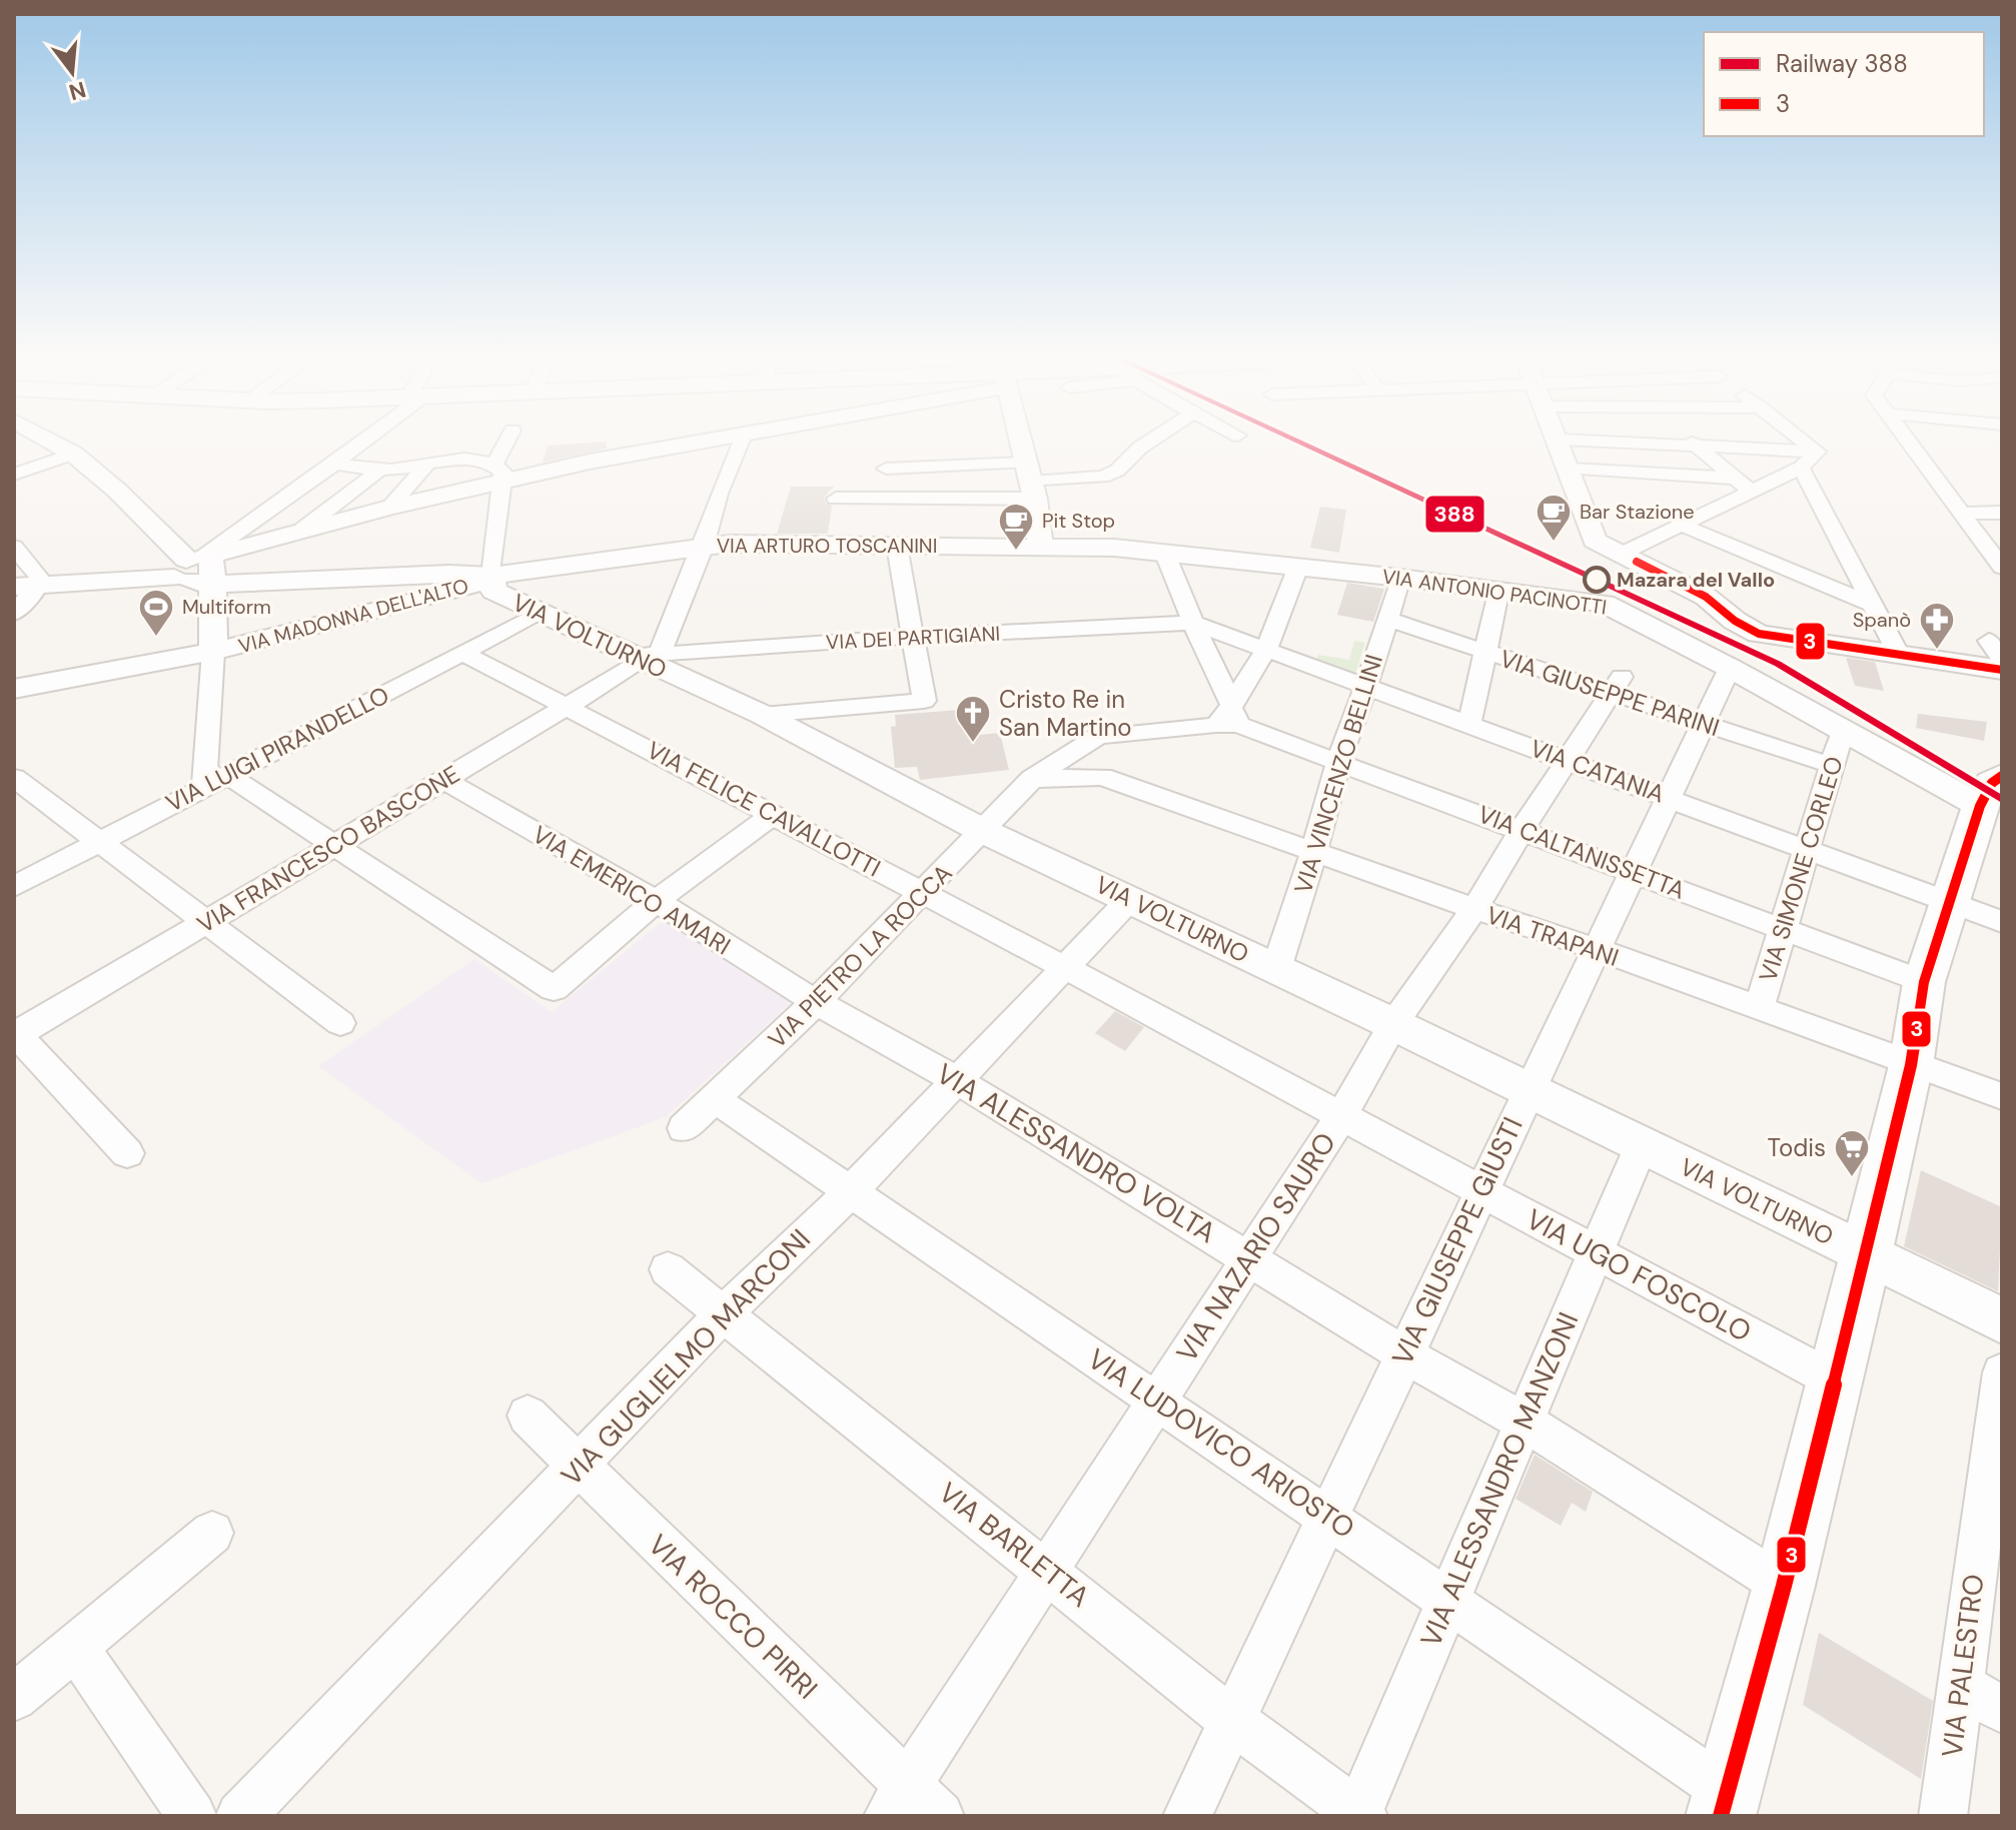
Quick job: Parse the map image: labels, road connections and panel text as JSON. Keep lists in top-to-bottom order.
{
  "streets": {
    "street": [
      "VIA ARTURO TOSCANINI",
      "VIA ANTONIO PACINOTTI",
      "VIA MADONNA DELL'ALTO",
      "VIA VOLTURNO",
      "VIA DEI PARTIGIANI",
      "VIA GIUSEPPE PARINI",
      "VIA LUIGI PIRANDELLO",
      "VIA CATANIA",
      "VIA VINCENZO BELLINI",
      "VIA FELICE CAVALLOTTI",
      "VIA FRANCESCO BASCONE",
      "VIA CALTANISSETTA",
      "VIA SIMONE CORLEO",
      "VIA EMERICO AMARI",
      "VIA TRAPANI",
      "VIA PIETRO LA ROCCA",
      "VIA ALESSANDRO VOLTA",
      "VIA GIUSEPPE GIUSTI",
      "VIA NAZARIO SAURO",
      "VIA UGO FOSCOLO",
      "VIA GUGLIELMO MARCONI",
      "VIA LUDOVICO ARIOSTO",
      "VIA ALESSANDRO MANZONI",
      "VIA BARLETTA",
      "VIA ROCCO PIRRI",
      "VIA PALESTRO"
    ]
  },
  "crossings": [
    ["VIA ARTURO TOSCANINI", "VIA ANTONIO PACINOTTI"],
    ["VIA ARTURO TOSCANINI", "VIA MADONNA DELL'ALTO"],
    ["VIA ARTURO TOSCANINI", "VIA VOLTURNO"],
    ["VIA ANTONIO PACINOTTI", "VIA VINCENZO BELLINI"],
    ["VIA ANTONIO PACINOTTI", "VIA SIMONE CORLEO"],
    ["VIA ANTONIO PACINOTTI", "VIA GIUSEPPE GIUSTI"],
    ["VIA MADONNA DELL'ALTO", "VIA VOLTURNO"],
    ["VIA VOLTURNO", "VIA DEI PARTIGIANI"],
    ["VIA VOLTURNO", "VIA LUIGI PIRANDELLO"],
    ["VIA VOLTURNO", "VIA VINCENZO BELLINI"],
    ["VIA VOLTURNO", "VIA FRANCESCO BASCONE"],
    ["VIA VOLTURNO", "VIA PIETRO LA ROCCA"],
    ["VIA VOLTURNO", "VIA GIUSEPPE GIUSTI"],
    ["VIA VOLTURNO", "VIA NAZARIO SAURO"],
    ["VIA VOLTURNO", "VIA GUGLIELMO MARCONI"],
    ["VIA VOLTURNO", "VIA ALESSANDRO MANZONI"],
    ["VIA DEI PARTIGIANI", "VIA CATANIA"],
    ["VIA DEI PARTIGIANI", "VIA FRANCESCO BASCONE"],
    ["VIA GIUSEPPE PARINI", "VIA VINCENZO BELLINI"],
    ["VIA GIUSEPPE PARINI", "VIA SIMONE CORLEO"],
    ["VIA GIUSEPPE PARINI", "VIA GIUSEPPE GIUSTI"],
    ["VIA GIUSEPPE PARINI", "VIA NAZARIO SAURO"],
    ["VIA LUIGI PIRANDELLO", "VIA FELICE CAVALLOTTI"],
    ["VIA CATANIA", "VIA VINCENZO BELLINI"],
    ["VIA CATANIA", "VIA SIMONE CORLEO"],
    ["VIA CATANIA", "VIA GIUSEPPE GIUSTI"],
    ["VIA CATANIA", "VIA NAZARIO SAURO"],
    ["VIA VINCENZO BELLINI", "VIA CALTANISSETTA"],
    ["VIA VINCENZO BELLINI", "VIA TRAPANI"],
    ["VIA FELICE CAVALLOTTI", "VIA FRANCESCO BASCONE"],
    ["VIA FELICE CAVALLOTTI", "VIA PIETRO LA ROCCA"],
    ["VIA FELICE CAVALLOTTI", "VIA UGO FOSCOLO"],
    ["VIA FELICE CAVALLOTTI", "VIA GUGLIELMO MARCONI"],
    ["VIA FRANCESCO BASCONE", "VIA EMERICO AMARI"],
    ["VIA CALTANISSETTA", "VIA SIMONE CORLEO"],
    ["VIA CALTANISSETTA", "VIA GIUSEPPE GIUSTI"],
    ["VIA CALTANISSETTA", "VIA NAZARIO SAURO"],
    ["VIA SIMONE CORLEO", "VIA TRAPANI"],
    ["VIA EMERICO AMARI", "VIA PIETRO LA ROCCA"],
    ["VIA EMERICO AMARI", "VIA ALESSANDRO VOLTA"],
    ["VIA TRAPANI", "VIA GIUSEPPE GIUSTI"],
    ["VIA TRAPANI", "VIA NAZARIO SAURO"],
    ["VIA PIETRO LA ROCCA", "VIA ALESSANDRO VOLTA"],
    ["VIA PIETRO LA ROCCA", "VIA LUDOVICO ARIOSTO"],
    ["VIA ALESSANDRO VOLTA", "VIA GIUSEPPE GIUSTI"],
    ["VIA ALESSANDRO VOLTA", "VIA NAZARIO SAURO"],
    ["VIA ALESSANDRO VOLTA", "VIA GUGLIELMO MARCONI"],
    ["VIA ALESSANDRO VOLTA", "VIA ALESSANDRO MANZONI"],
    ["VIA GIUSEPPE GIUSTI", "VIA UGO FOSCOLO"],
    ["VIA GIUSEPPE GIUSTI", "VIA LUDOVICO ARIOSTO"],
    ["VIA GIUSEPPE GIUSTI", "VIA BARLETTA"],
    ["VIA NAZARIO SAURO", "VIA UGO FOSCOLO"],
    ["VIA NAZARIO SAURO", "VIA LUDOVICO ARIOSTO"],
    ["VIA NAZARIO SAURO", "VIA BARLETTA"],
    ["VIA NAZARIO SAURO", "VIA ROCCO PIRRI"],
    ["VIA UGO FOSCOLO", "VIA GUGLIELMO MARCONI"],
    ["VIA UGO FOSCOLO", "VIA ALESSANDRO MANZONI"],
    ["VIA GUGLIELMO MARCONI", "VIA LUDOVICO ARIOSTO"],
    ["VIA GUGLIELMO MARCONI", "VIA BARLETTA"],
    ["VIA GUGLIELMO MARCONI", "VIA ROCCO PIRRI"],
    ["VIA LUDOVICO ARIOSTO", "VIA ALESSANDRO MANZONI"],
    ["VIA ALESSANDRO MANZONI", "VIA BARLETTA"]
  ],
  "places": {
    "cafe": ["Bar Stazione", "Pit Stop"],
    "other": ["Mazara del Vallo"],
    "sports": ["Multiform"],
    "pharmacy": ["Spanò"],
    "church": ["Cristo Re in San Martino"],
    "supermarket": ["Todis"]
  },
  "lines": ["rail line 388", "transit line 3"],
  "legend": ["Railway 388", "3"],
  "north": "bottom"
}
